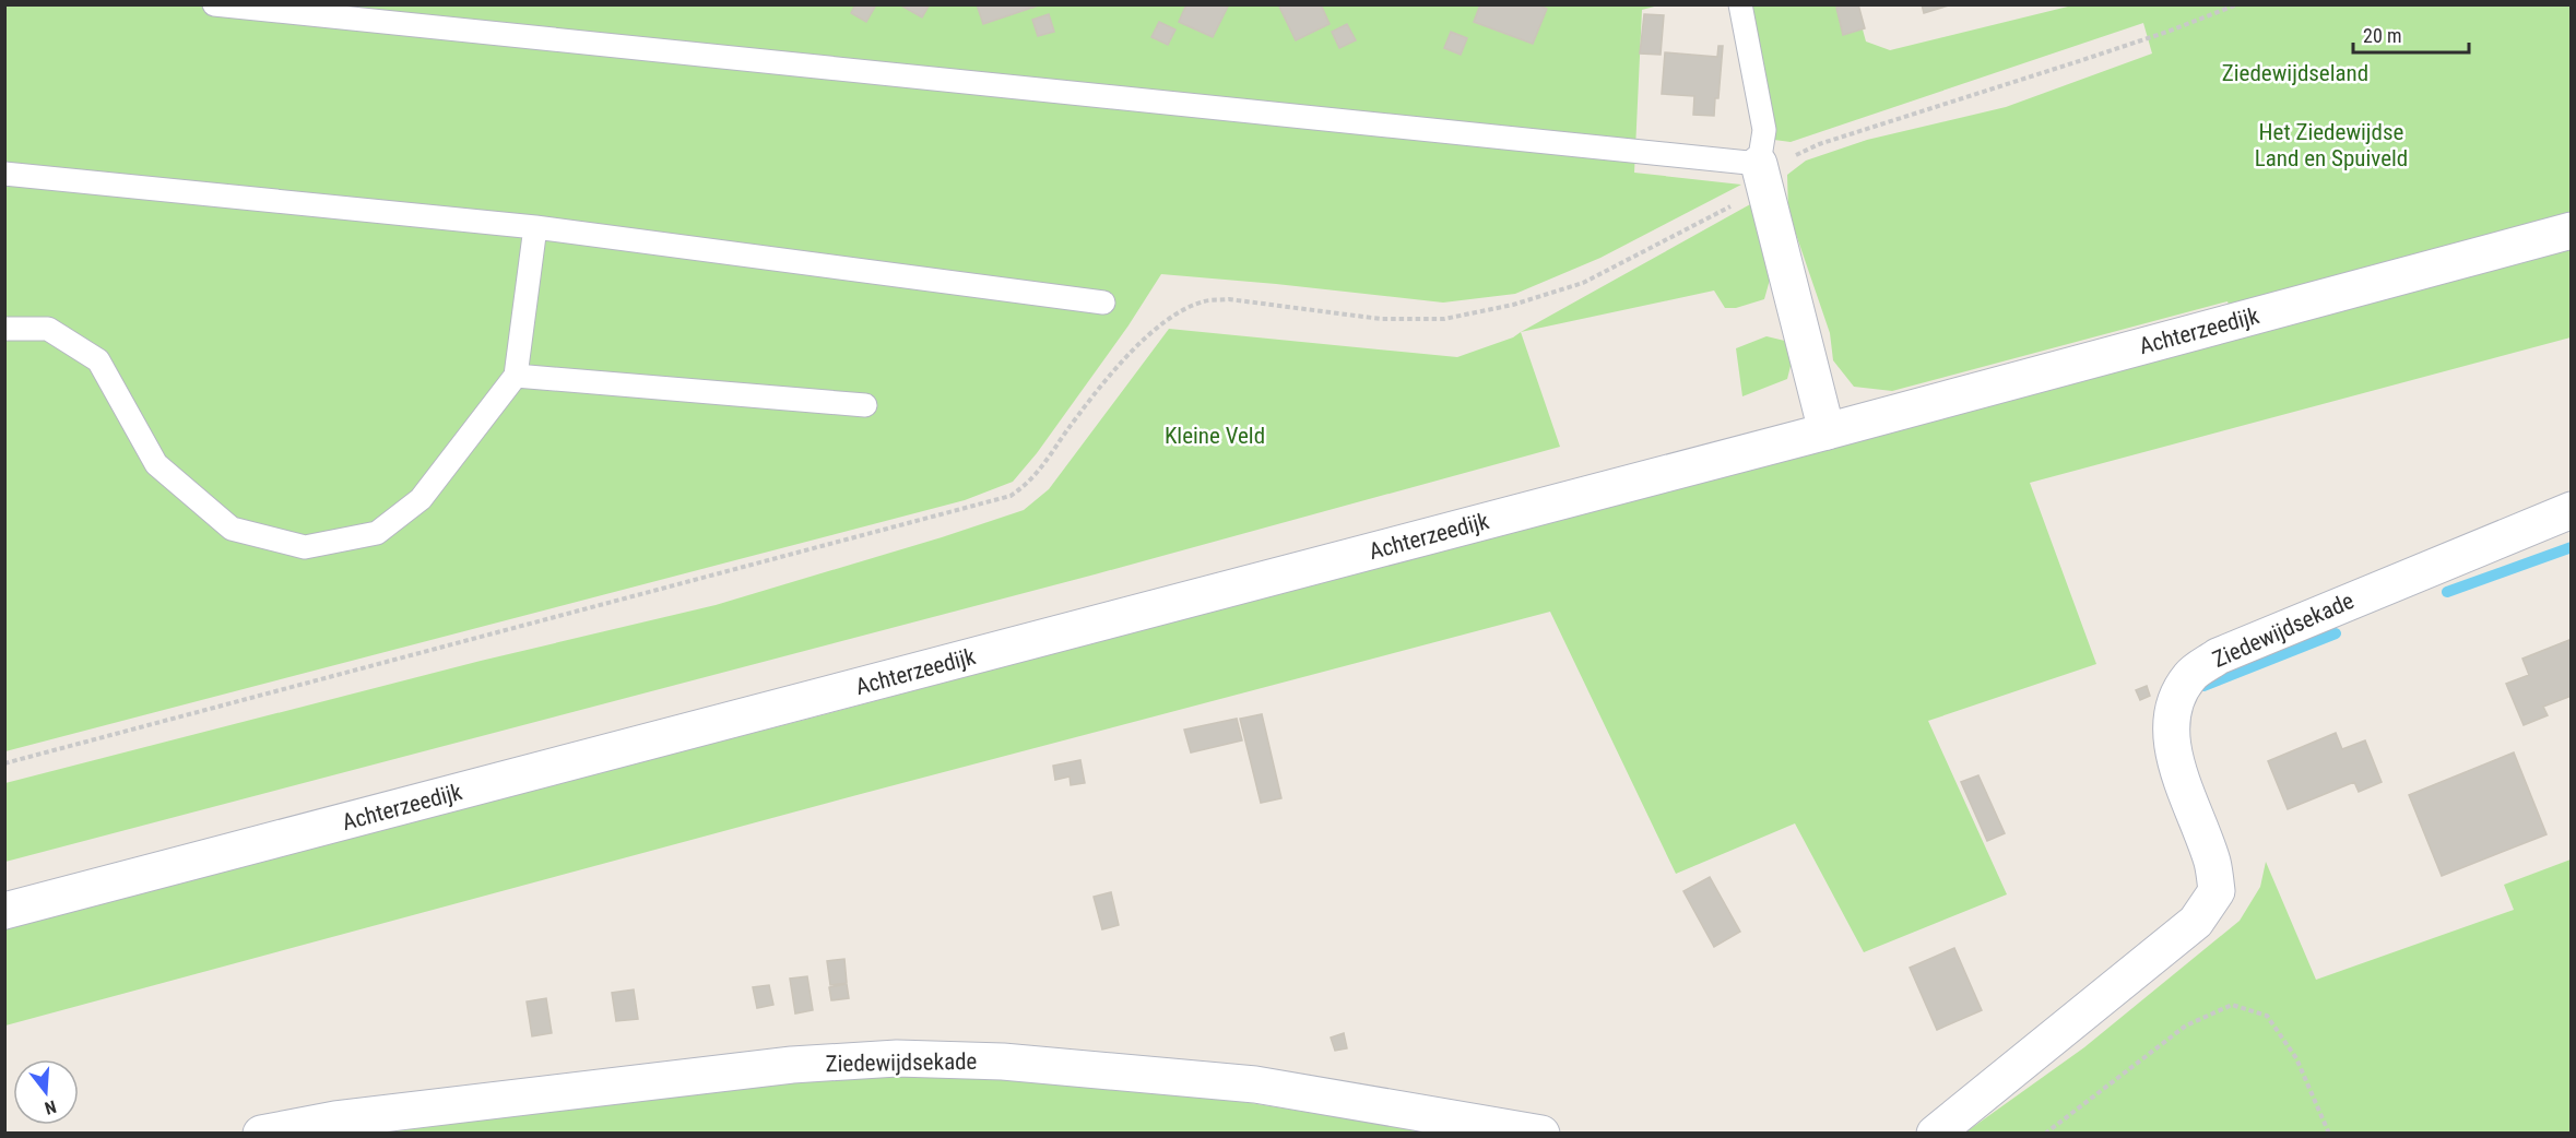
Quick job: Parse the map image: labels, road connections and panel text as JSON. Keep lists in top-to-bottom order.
{
  "streets": {
    "main road": ["Achterzeedijk", "Ziedewijdsekade"]
  },
  "parks": ["Ziedewijdseland", "Het Ziedewijdse Land en Spuiveld", "Kleine Veld"],
  "scale_bar": "20 m",
  "north": "bottom"
}
